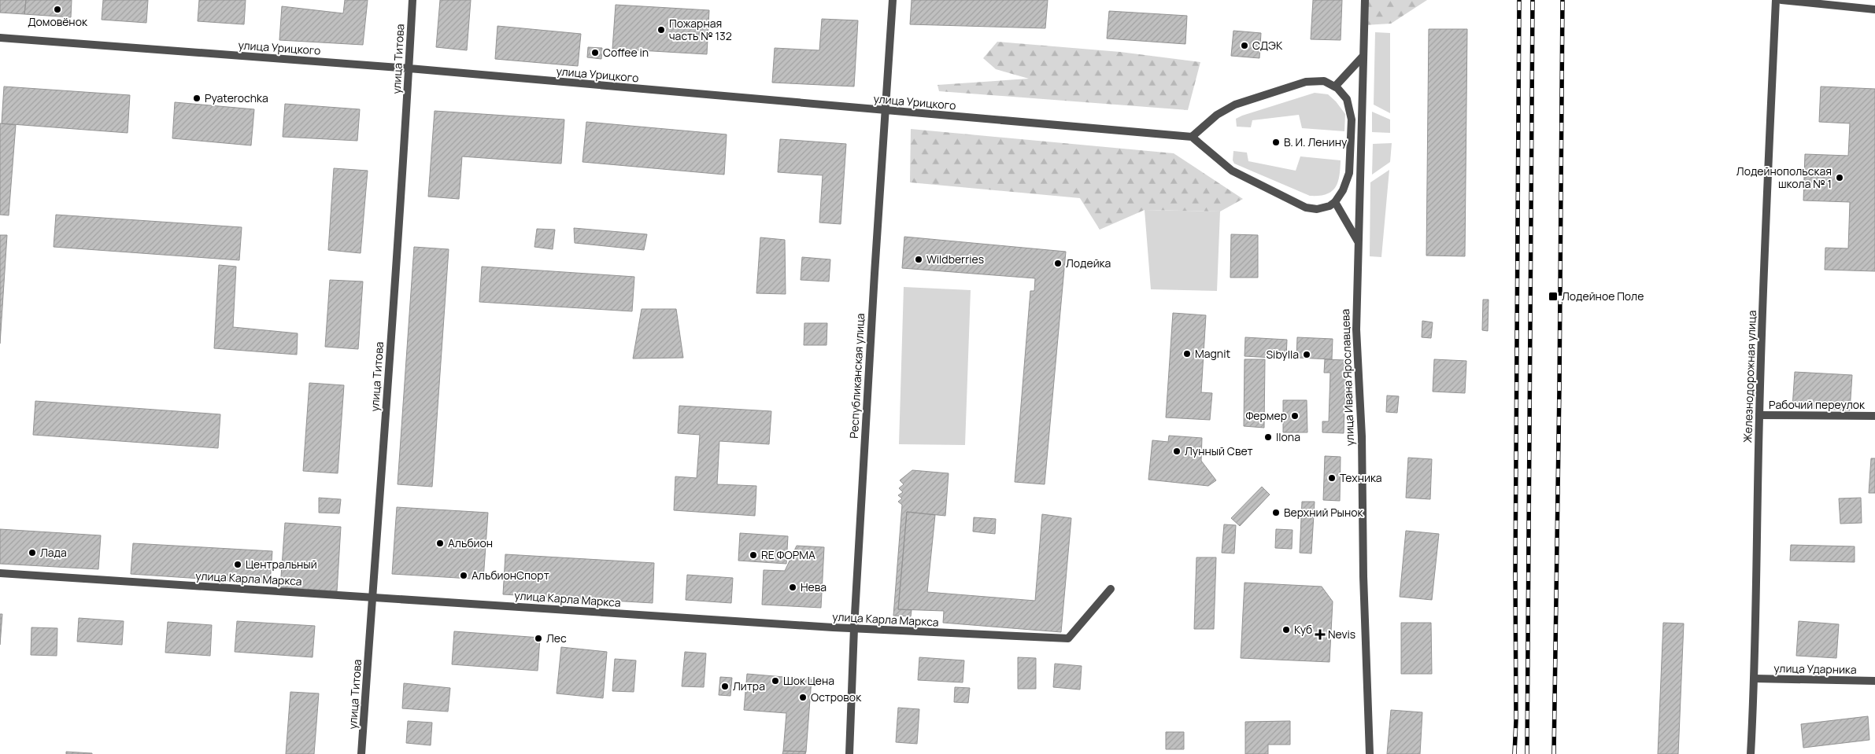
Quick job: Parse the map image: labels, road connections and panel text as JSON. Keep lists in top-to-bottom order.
{
  "streets": {
    "street": [
      "улица Урицкого",
      "улица Титова",
      "Республиканская улица",
      "Железнодорожная улица",
      "улица Ивана Ярославцева",
      "Рабочий переулок",
      "улица Карла Маркса",
      "улица Ударника"
    ]
  },
  "crossings": [
    ["улица Урицкого", "улица Титова"],
    ["улица Урицкого", "Республиканская улица"],
    ["улица Титова", "улица Карла Маркса"],
    ["Республиканская улица", "улица Карла Маркса"],
    ["Железнодорожная улица", "Рабочий переулок"],
    ["Железнодорожная улица", "улица Ударника"]
  ],
  "places": {
    "other": [
      "Домовёнок",
      "Пожарная часть № 132",
      "СДЭК",
      "Coffee in",
      "Pyaterochka",
      "В. И. Ленину",
      "Лодейнопольская школа № 1",
      "Wildberries",
      "Лодейка",
      "Magnit",
      "Sibylla",
      "Фермер",
      "Ilona",
      "Лунный Свет",
      "Техника",
      "Верхний Рынок",
      "Альбион",
      "Лада",
      "RE ФОРМА",
      "Центральный",
      "АльбионСпорт",
      "Нева",
      "Куб",
      "Лес",
      "Шок Цена",
      "Литра",
      "Островок"
    ],
    "transit": ["Лодейное Поле"],
    "health": ["Nevis"]
  }
}
